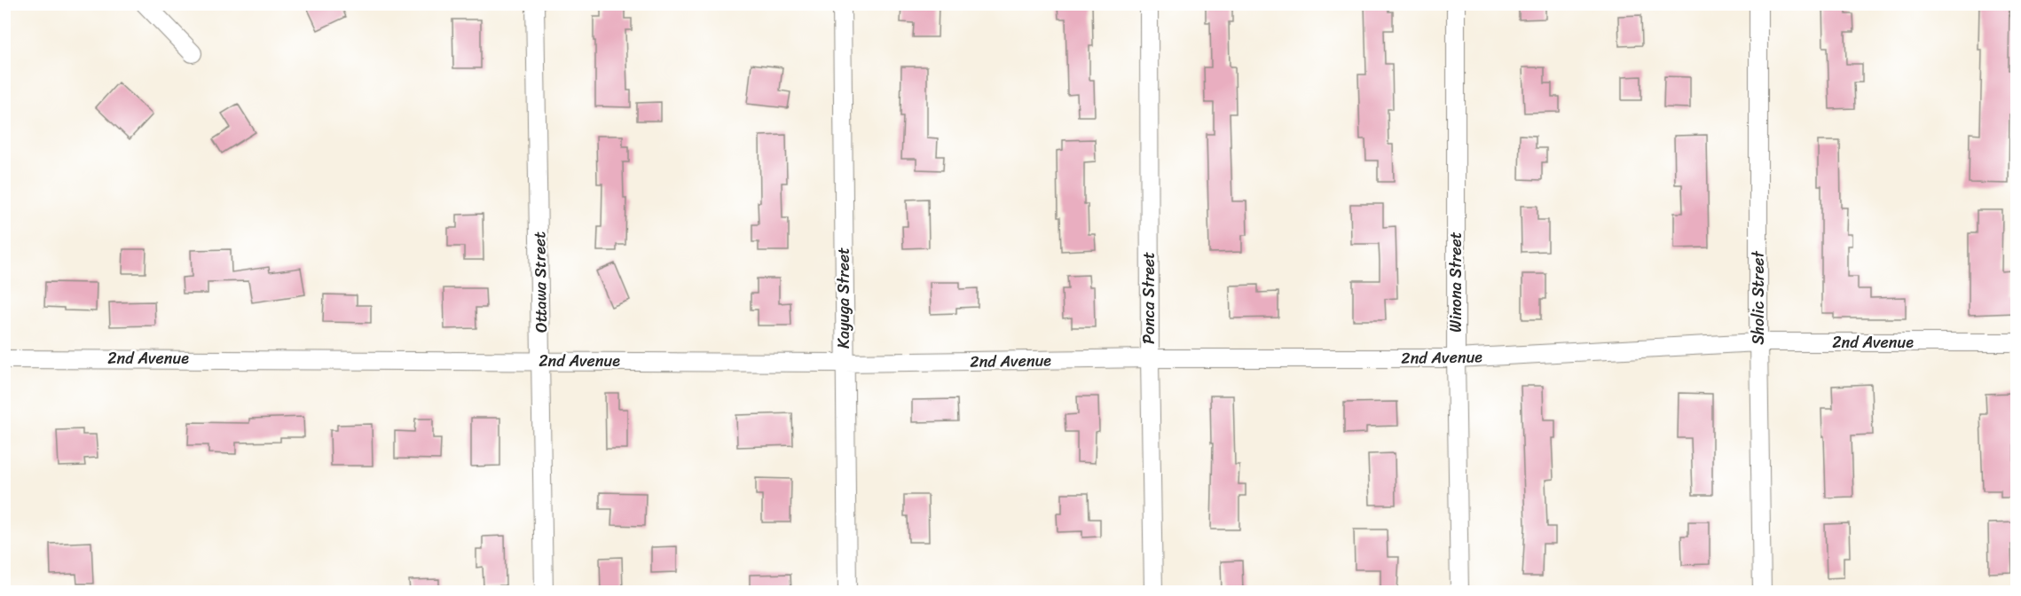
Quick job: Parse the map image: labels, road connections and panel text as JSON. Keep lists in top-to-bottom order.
{
  "streets": {
    "street": [
      "Ottawa Street",
      "Winona Street",
      "Kayuga Street",
      "Ponca Street",
      "Sholic Street",
      "2nd Avenue"
    ]
  },
  "crossings": [
    ["Ottawa Street", "2nd Avenue"],
    ["Winona Street", "2nd Avenue"],
    ["Kayuga Street", "2nd Avenue"],
    ["Ponca Street", "2nd Avenue"],
    ["Sholic Street", "2nd Avenue"]
  ]
}
